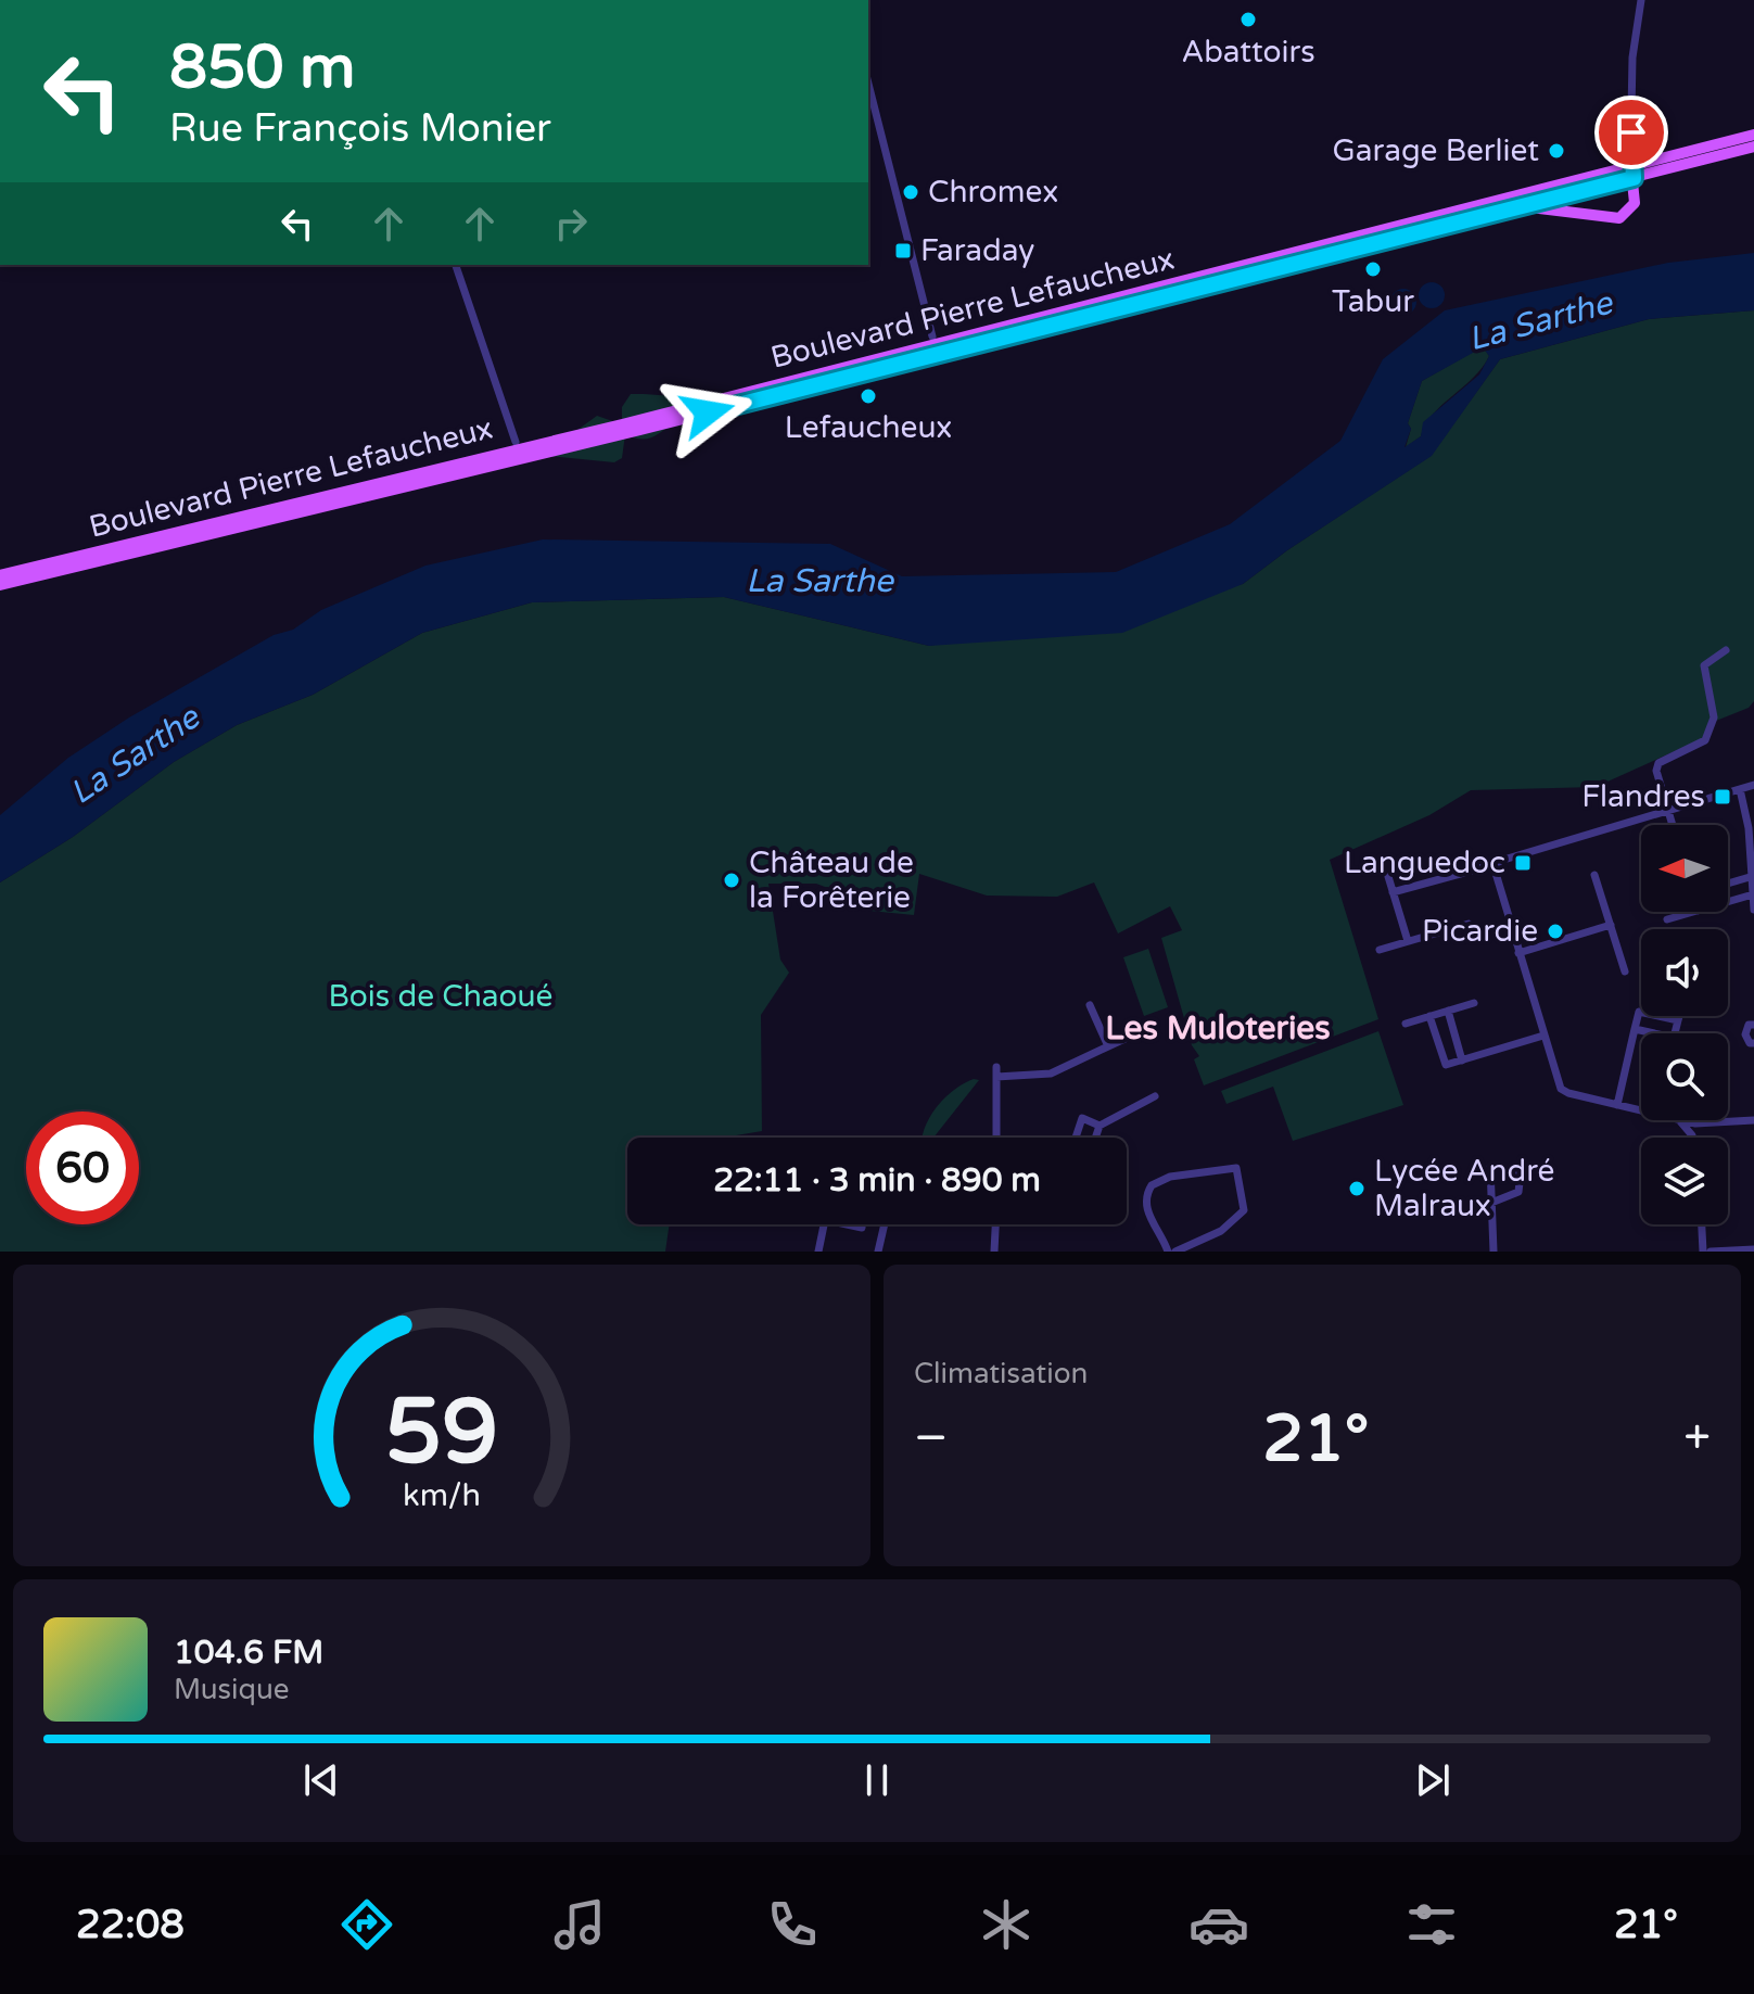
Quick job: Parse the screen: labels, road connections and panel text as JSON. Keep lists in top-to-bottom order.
{
  "streets": {
    "main road": ["Boulevard Pierre Lefaucheux"]
  },
  "districts": ["Les Muloteries"],
  "water": ["La Sarthe"],
  "parks": ["Bois de Chaoué"],
  "places": {
    "other": [
      "Abattoirs",
      "Garage Berliet",
      "Chromex",
      "Tabur",
      "Lefaucheux",
      "Château de la Forêterie",
      "Picardie",
      "Lycée André Malraux"
    ],
    "transit": ["Faraday", "Flandres", "Languedoc"]
  },
  "north": "left",
  "page": {
    "turn": ["850 m", "Rue François Monier"],
    "limit": "60",
    "trip": "22:11 · 3 min · 890 m",
    "tile": "Climatisation",
    "heat": ["−", "21°", "+"],
    "song": ["104.6 FM", "Musique"],
    "tabs": ["22:08", "21°"],
    "gauge": ["59", "km/h"]
  }
}
